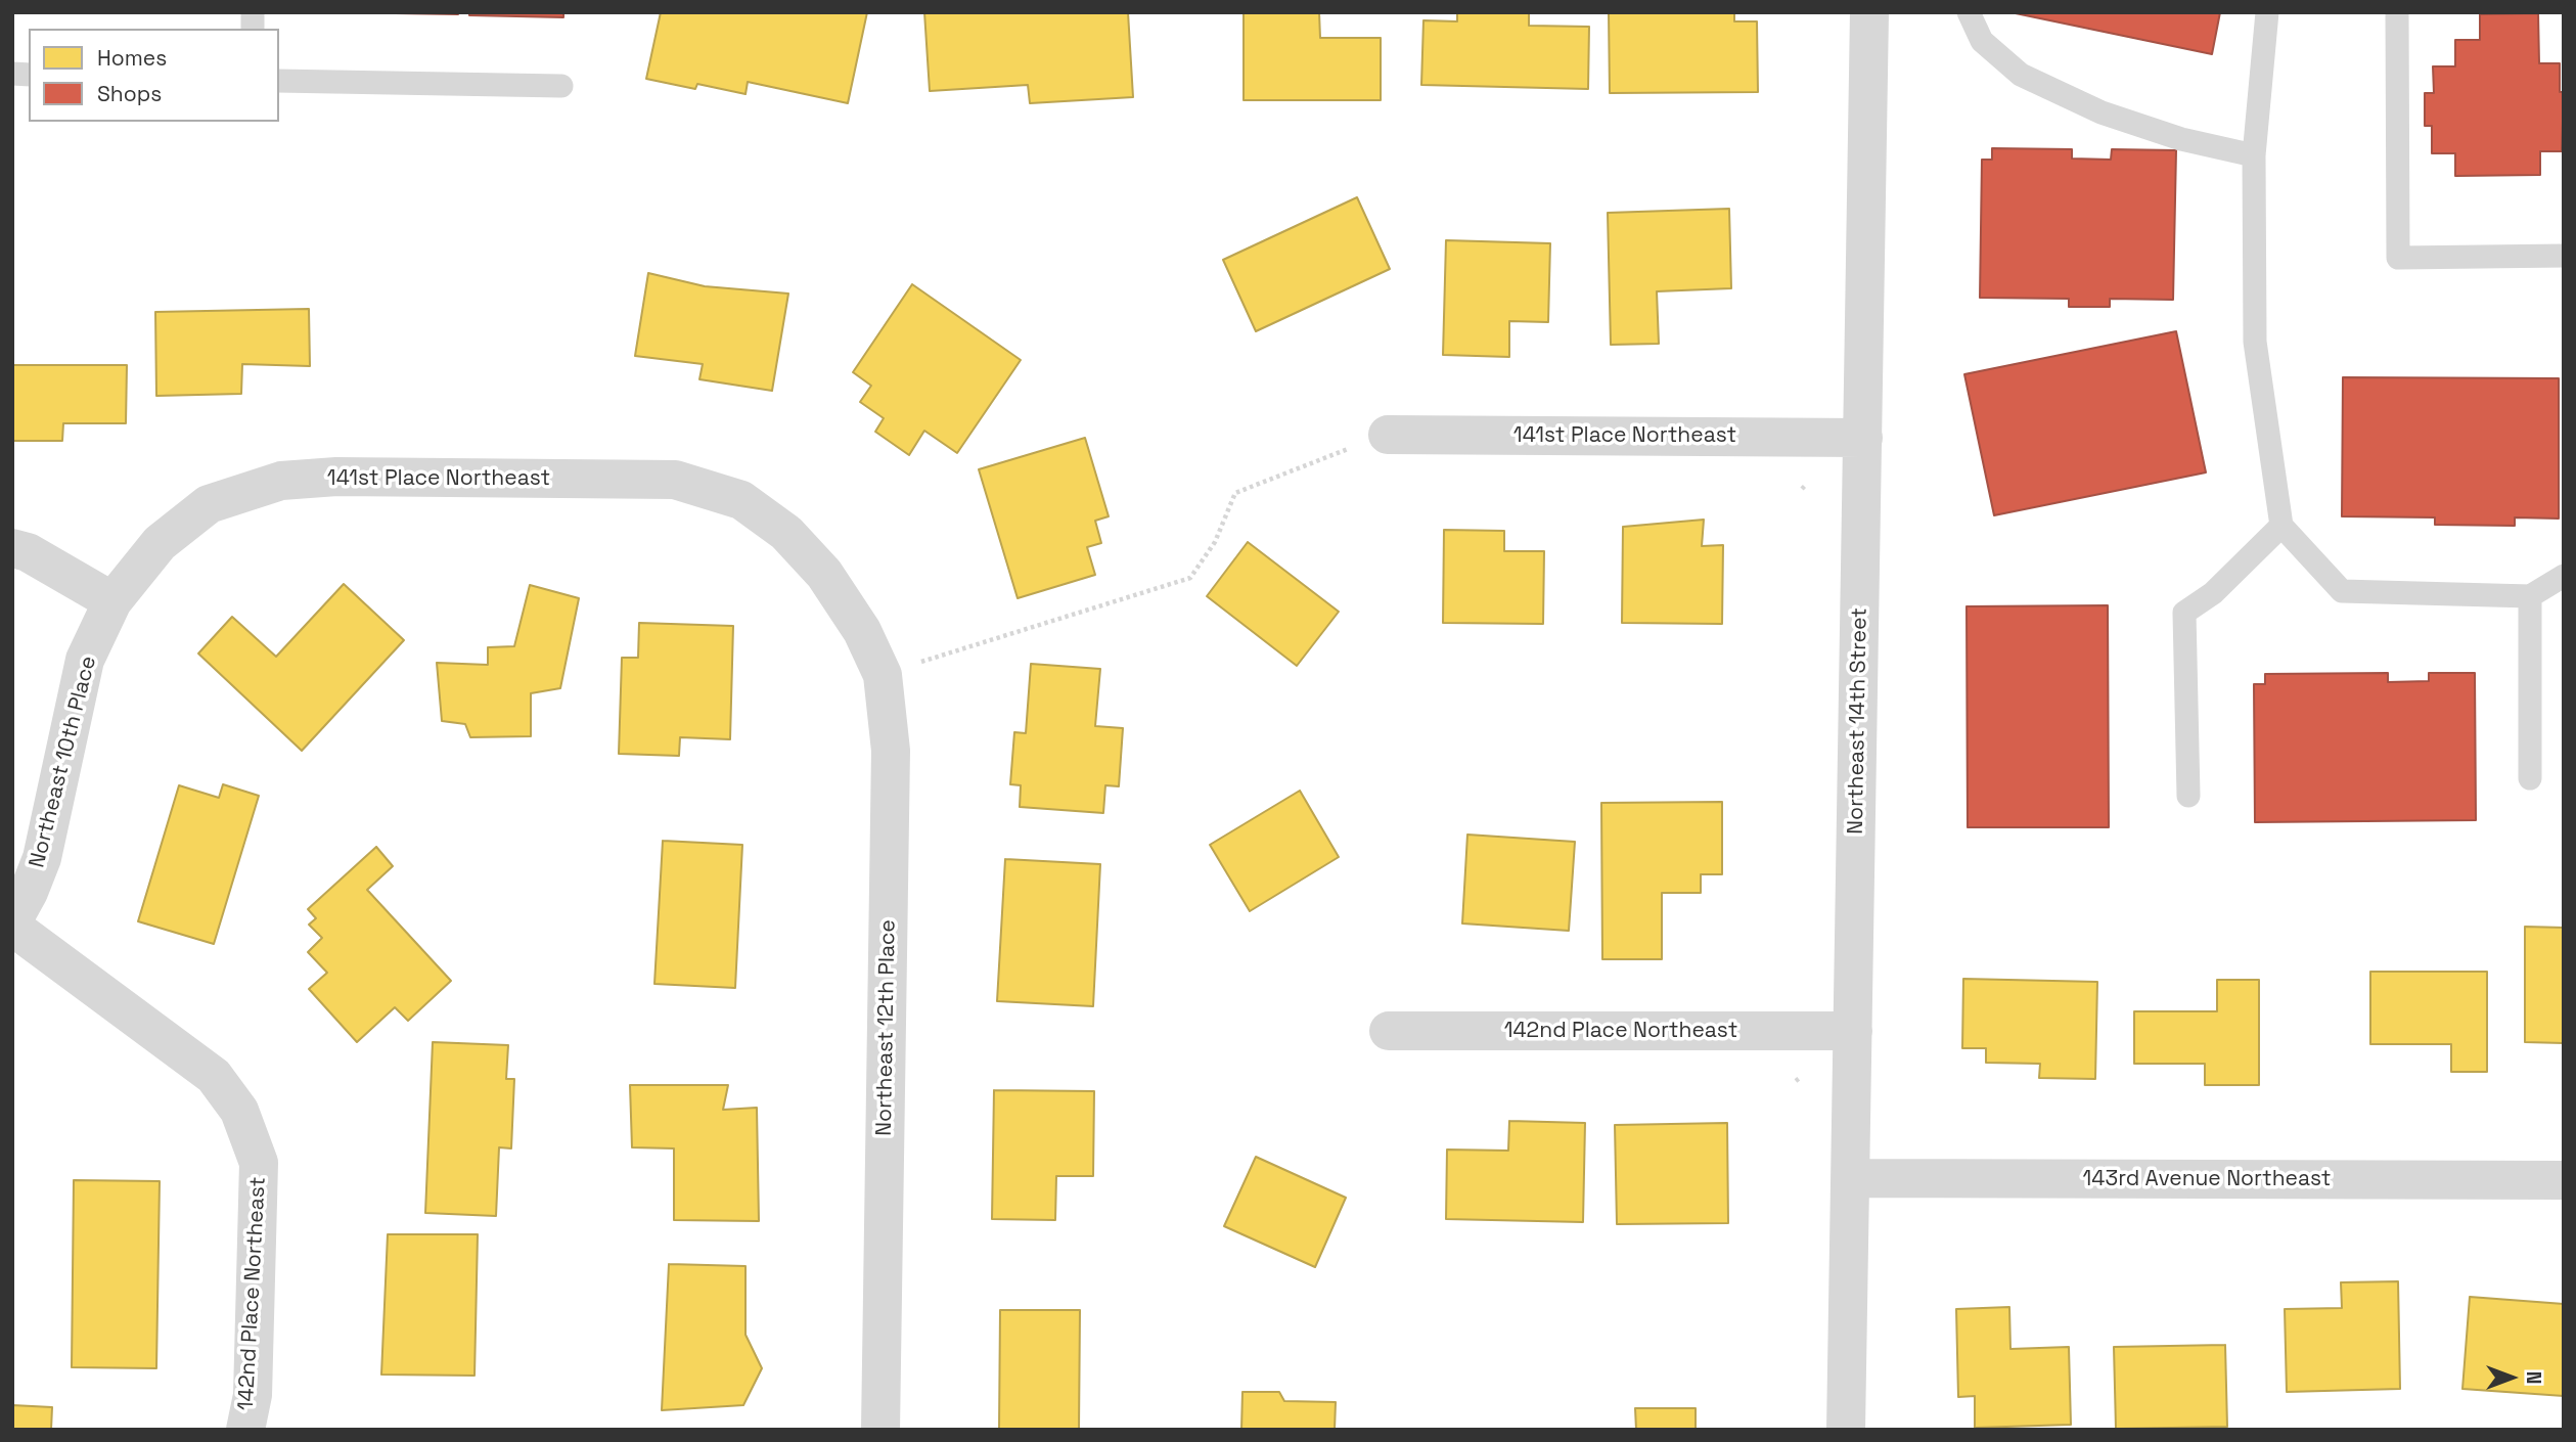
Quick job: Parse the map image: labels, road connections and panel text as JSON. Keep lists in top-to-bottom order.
{
  "streets": {
    "street": [
      "141st Place Northeast",
      "Northeast 14th Street",
      "Northeast 10th Place",
      "Northeast 12th Place",
      "142nd Place Northeast",
      "143rd Avenue Northeast"
    ]
  },
  "crossings": [
    ["141st Place Northeast", "Northeast 14th Street"],
    ["141st Place Northeast", "Northeast 10th Place"],
    ["141st Place Northeast", "Northeast 12th Place"],
    ["Northeast 14th Street", "142nd Place Northeast"],
    ["Northeast 14th Street", "143rd Avenue Northeast"],
    ["Northeast 10th Place", "142nd Place Northeast"]
  ],
  "legend": ["Homes", "Shops"],
  "north": "right"
}
